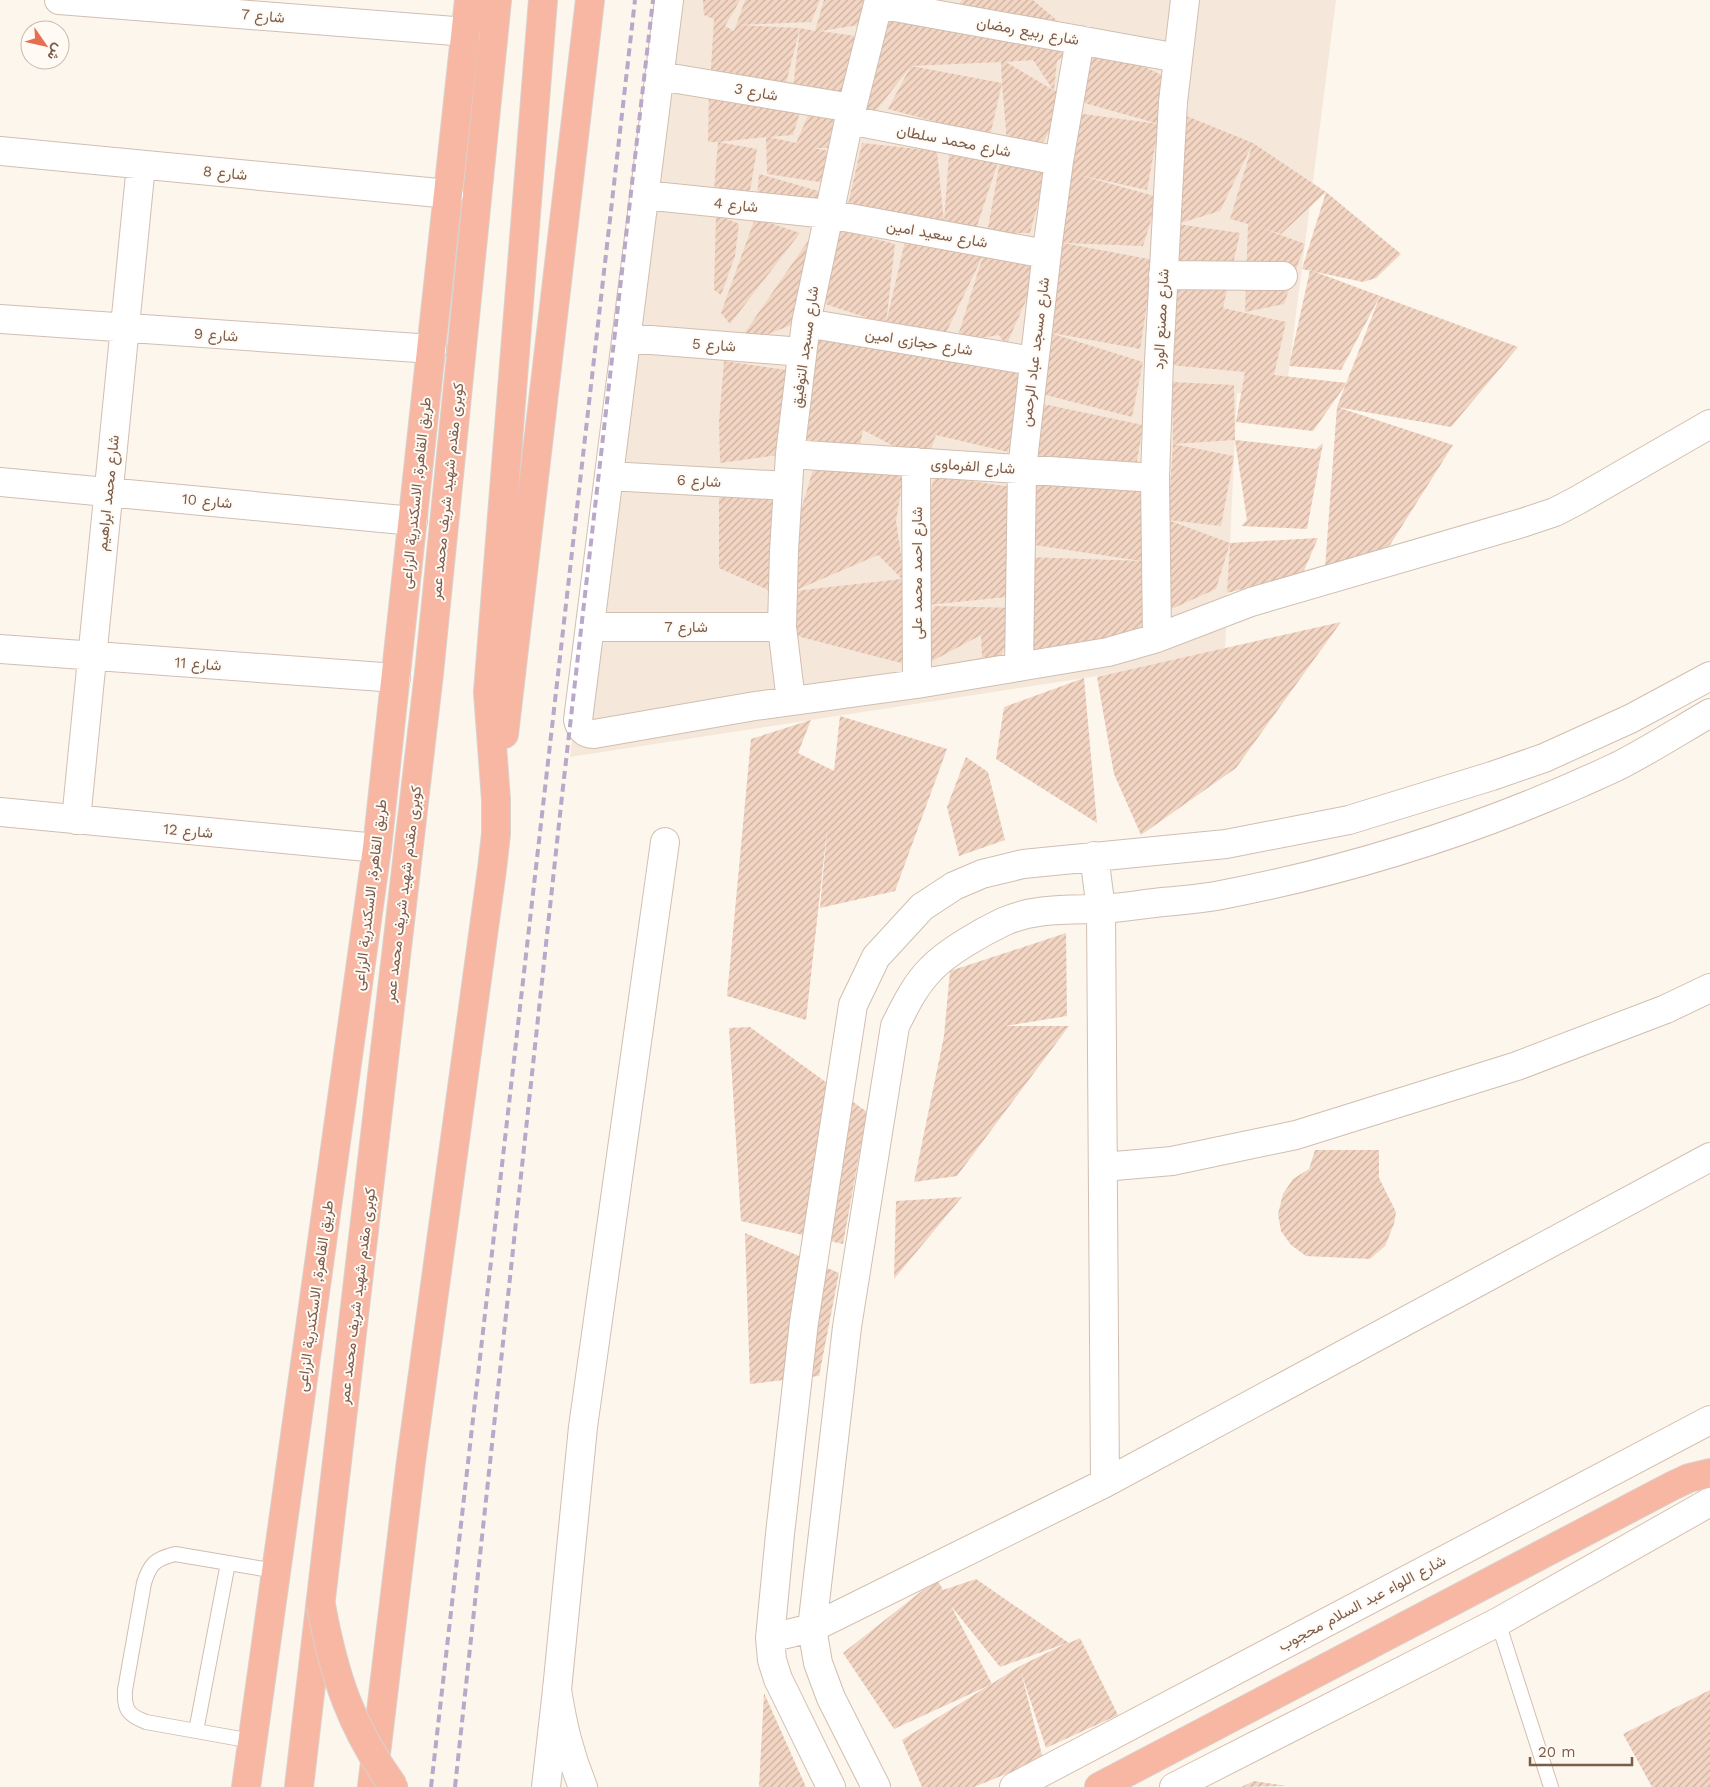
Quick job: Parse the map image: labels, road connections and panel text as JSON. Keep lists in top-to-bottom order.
{
  "streets": {
    "highway": ["كوبرى مقدم شهيد شريف محمد عمر", "طريق القاهرة, الاسكندرية الزراعى"],
    "street": [
      "شارع 7",
      "شارع ربيع رمضان",
      "شارع 3",
      "شارع محمد سلطان",
      "شارع 8",
      "شارع 4",
      "شارع سعيد امين",
      "شارع مصنع الورد",
      "شارع 9",
      "شارع حجازى امين",
      "شارع 5",
      "شارع مسجد التوفيق",
      "شارع مسجد عباد الرحمن",
      "شارع الفرماوى",
      "شارع 6",
      "شارع محمد ابراهيم",
      "شارع 10",
      "شارع احمد محمد على",
      "شارع 11",
      "شارع 12",
      "شارع اللواء عبد السلام محجوب"
    ]
  },
  "crossings": [
    ["شارع 7", "شارع مسجد التوفيق"],
    ["شارع 7", "طريق القاهرة, الاسكندرية الزراعى"],
    ["شارع ربيع رمضان", "شارع مصنع الورد"],
    ["شارع ربيع رمضان", "شارع مسجد التوفيق"],
    ["شارع ربيع رمضان", "شارع مسجد عباد الرحمن"],
    ["شارع 3", "شارع محمد سلطان"],
    ["شارع 3", "شارع مسجد التوفيق"],
    ["شارع محمد سلطان", "شارع مسجد التوفيق"],
    ["شارع محمد سلطان", "شارع مسجد عباد الرحمن"],
    ["شارع 8", "شارع محمد ابراهيم"],
    ["شارع 8", "طريق القاهرة, الاسكندرية الزراعى"],
    ["شارع 4", "شارع سعيد امين"],
    ["شارع 4", "شارع مسجد التوفيق"],
    ["شارع سعيد امين", "شارع مسجد التوفيق"],
    ["شارع سعيد امين", "شارع مسجد عباد الرحمن"],
    ["شارع مصنع الورد", "شارع الفرماوى"],
    ["شارع 9", "شارع محمد ابراهيم"],
    ["شارع 9", "طريق القاهرة, الاسكندرية الزراعى"],
    ["شارع حجازى امين", "شارع مسجد التوفيق"],
    ["شارع حجازى امين", "شارع مسجد عباد الرحمن"],
    ["شارع 5", "شارع مسجد التوفيق"],
    ["شارع مسجد التوفيق", "شارع الفرماوى"],
    ["شارع مسجد التوفيق", "شارع 6"],
    ["شارع مسجد عباد الرحمن", "شارع الفرماوى"],
    ["شارع الفرماوى", "شارع احمد محمد على"],
    ["شارع محمد ابراهيم", "شارع 10"],
    ["شارع محمد ابراهيم", "شارع 11"],
    ["شارع محمد ابراهيم", "شارع 12"],
    ["طريق القاهرة, الاسكندرية الزراعى", "شارع 10"],
    ["طريق القاهرة, الاسكندرية الزراعى", "شارع 11"],
    ["طريق القاهرة, الاسكندرية الزراعى", "شارع 12"]
  ],
  "scale_bar": "20 m",
  "north": "bottom right"
}
